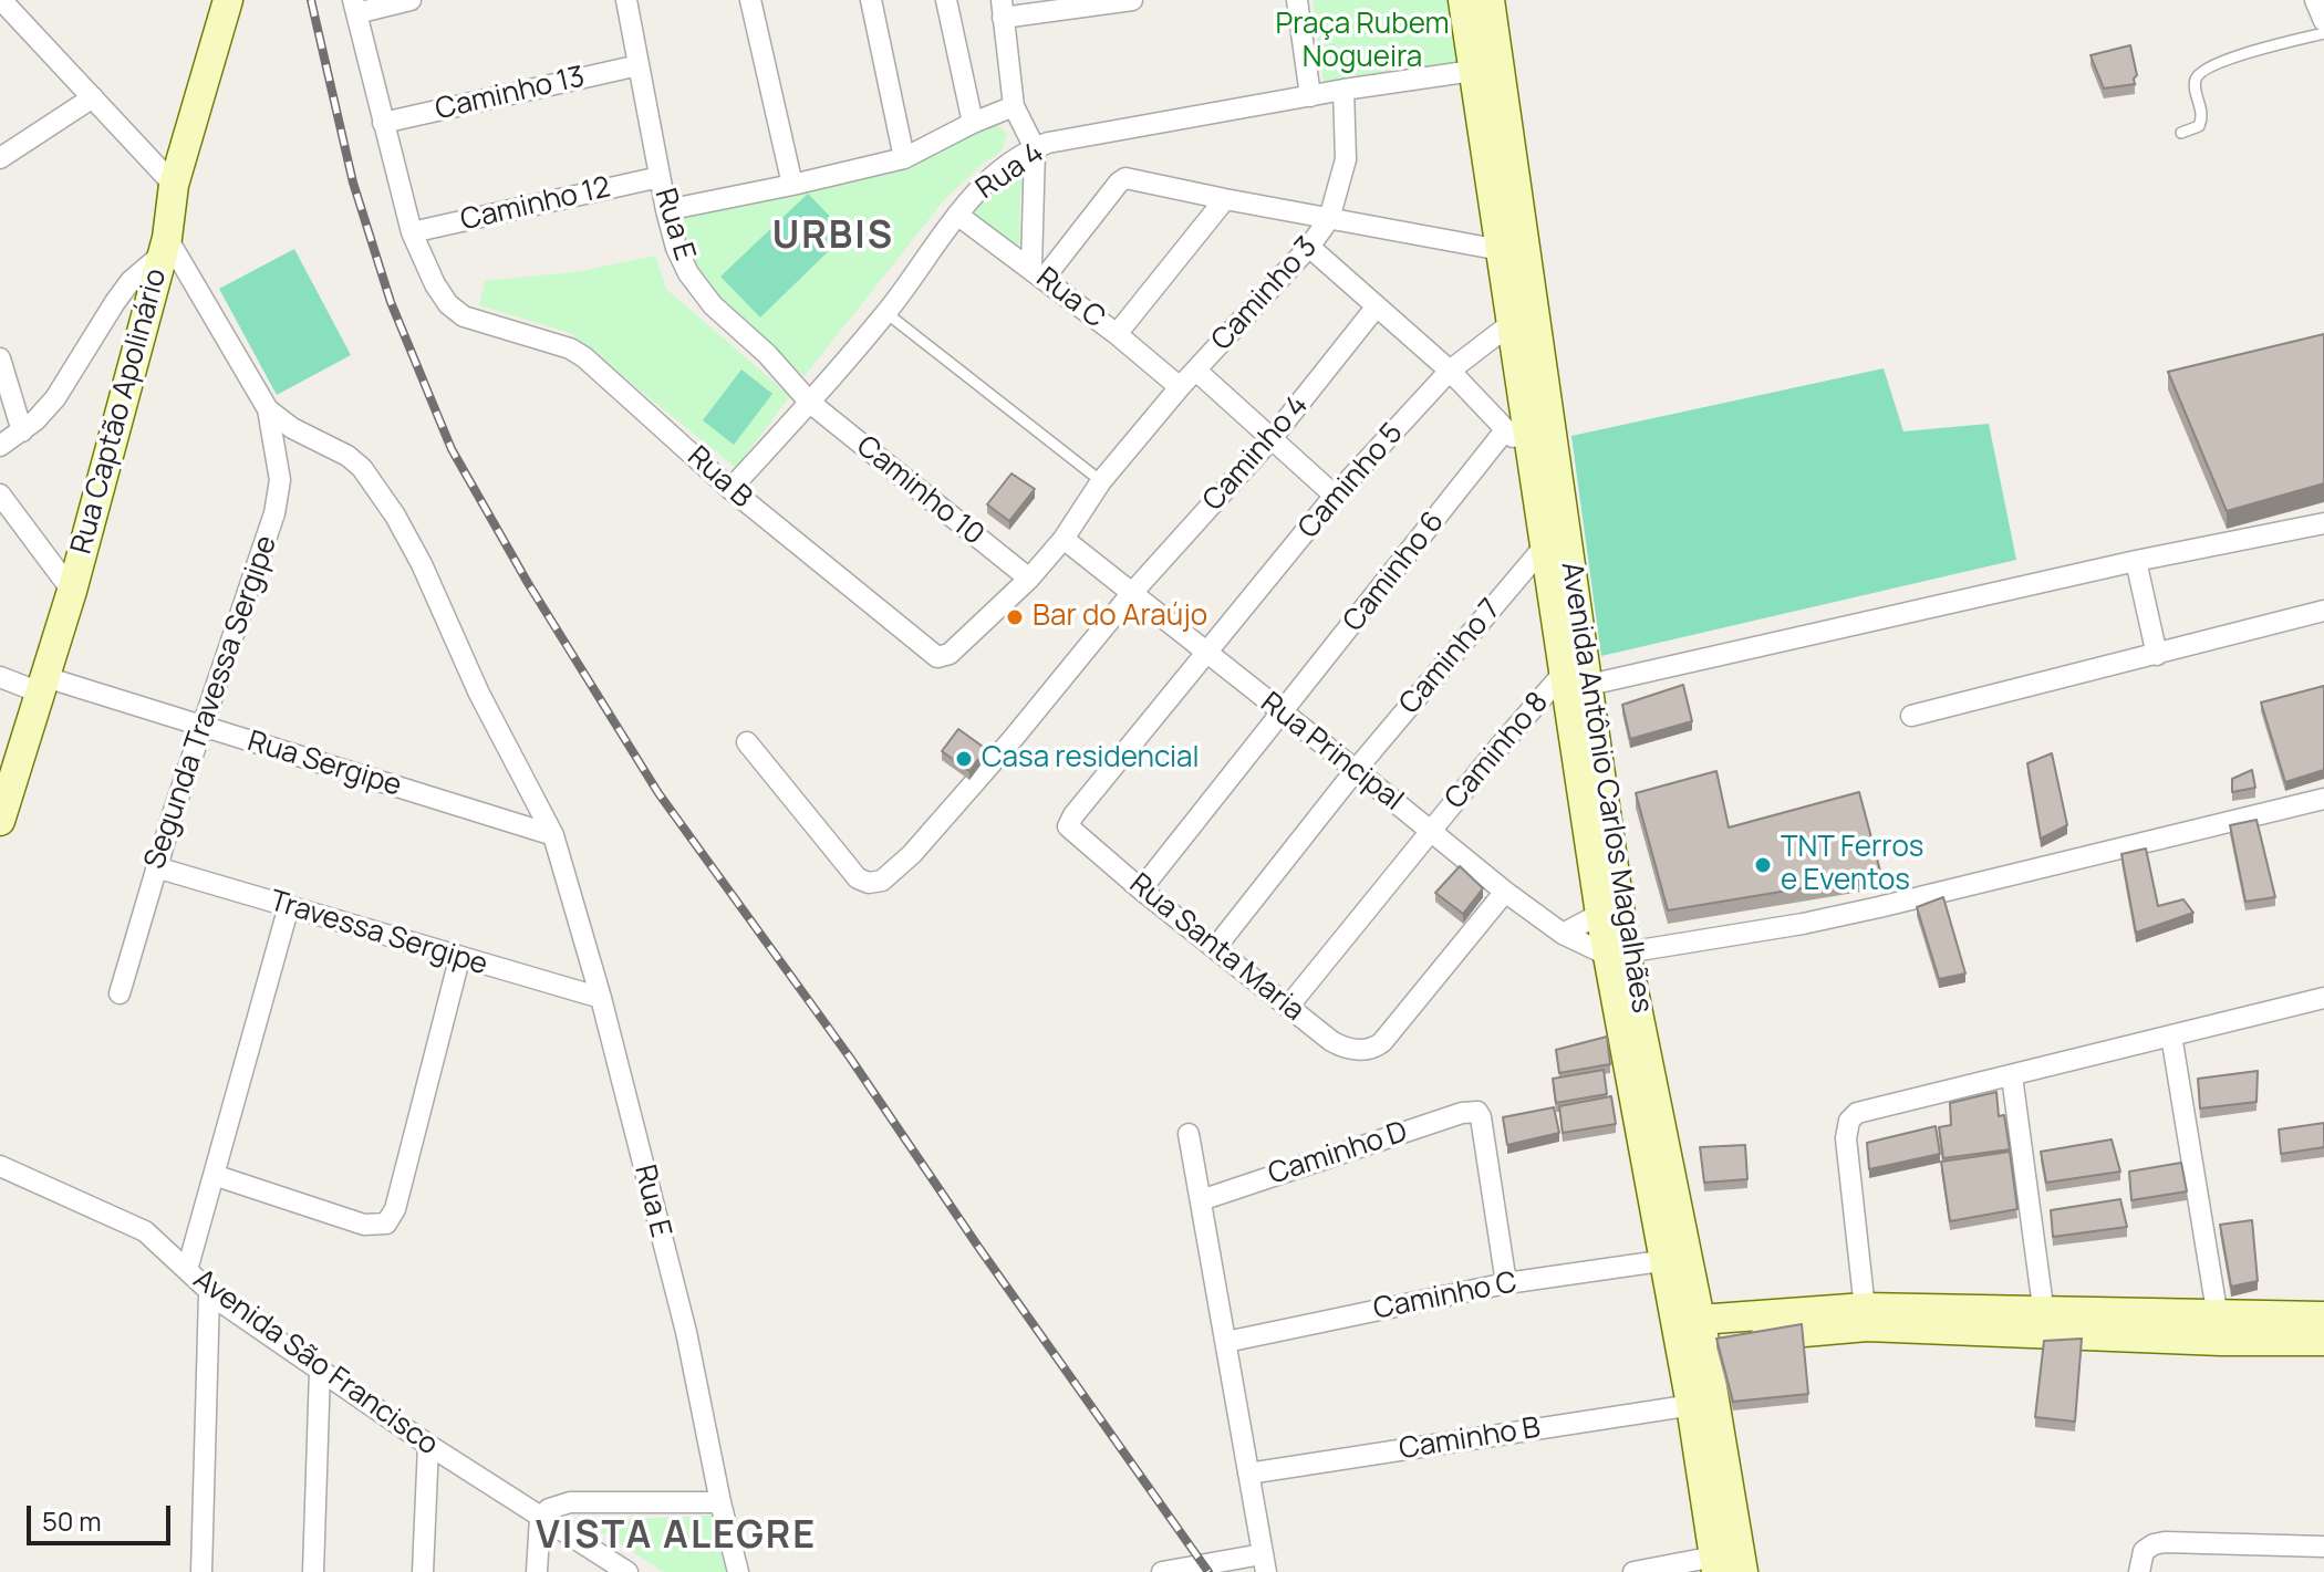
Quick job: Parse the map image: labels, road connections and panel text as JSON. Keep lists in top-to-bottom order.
{
  "streets": {
    "main road": ["Rua Captão Apolinário", "Avenida Antônio Carlos Magalhães"],
    "street": [
      "Caminho 13",
      "Rua 4",
      "Caminho 12",
      "Rua E",
      "Caminho 3",
      "Rua C",
      "Caminho 4",
      "Rua B",
      "Caminho 5",
      "Caminho 10",
      "Caminho 6",
      "Caminho 7",
      "Segunda Travessa Sergipe",
      "Caminho 8",
      "Rua Principal",
      "Rua Sergipe",
      "Travessa Sergipe",
      "Rua Santa Maria",
      "Caminho D",
      "Caminho C",
      "Avenida São Francisco",
      "Caminho B"
    ]
  },
  "crossings": [
    ["Caminho 13", "Rua E"],
    ["Caminho 13", "Rua B"],
    ["Rua 4", "Rua E"],
    ["Rua 4", "Caminho 3"],
    ["Rua 4", "Rua C"],
    ["Rua 4", "Rua B"],
    ["Rua 4", "Caminho 10"],
    ["Rua 4", "Avenida Antônio Carlos Magalhães"],
    ["Caminho 12", "Rua E"],
    ["Caminho 12", "Rua B"],
    ["Rua E", "Caminho 10"],
    ["Rua E", "Segunda Travessa Sergipe"],
    ["Rua E", "Rua Sergipe"],
    ["Rua E", "Travessa Sergipe"],
    ["Caminho 3", "Rua C"],
    ["Caminho 3", "Rua B"],
    ["Rua C", "Rua B"],
    ["Rua Captão Apolinário", "Rua Sergipe"],
    ["Caminho 4", "Rua Principal"],
    ["Rua B", "Caminho 10"],
    ["Rua B", "Rua Principal"],
    ["Caminho 5", "Rua Principal"],
    ["Caminho 5", "Avenida Antônio Carlos Magalhães"],
    ["Caminho 5", "Rua Santa Maria"],
    ["Caminho 6", "Rua Principal"],
    ["Caminho 7", "Rua Principal"],
    ["Caminho 7", "Avenida Antônio Carlos Magalhães"],
    ["Segunda Travessa Sergipe", "Rua Sergipe"],
    ["Segunda Travessa Sergipe", "Travessa Sergipe"],
    ["Caminho 8", "Rua Principal"],
    ["Caminho 8", "Avenida Antônio Carlos Magalhães"],
    ["Rua Principal", "Avenida Antônio Carlos Magalhães"],
    ["Rua Principal", "Rua Santa Maria"],
    ["Avenida Antônio Carlos Magalhães", "Caminho C"],
    ["Avenida Antônio Carlos Magalhães", "Caminho B"],
    ["Caminho D", "Caminho C"]
  ],
  "districts": ["URBIS", "VISTA ALEGRE"],
  "parks": ["Praça Rubem Nogueira"],
  "places": ["Bar do Araújo", "Casa residencial", "TNT Ferros e Eventos"],
  "scale_bar": "50 m"
}
